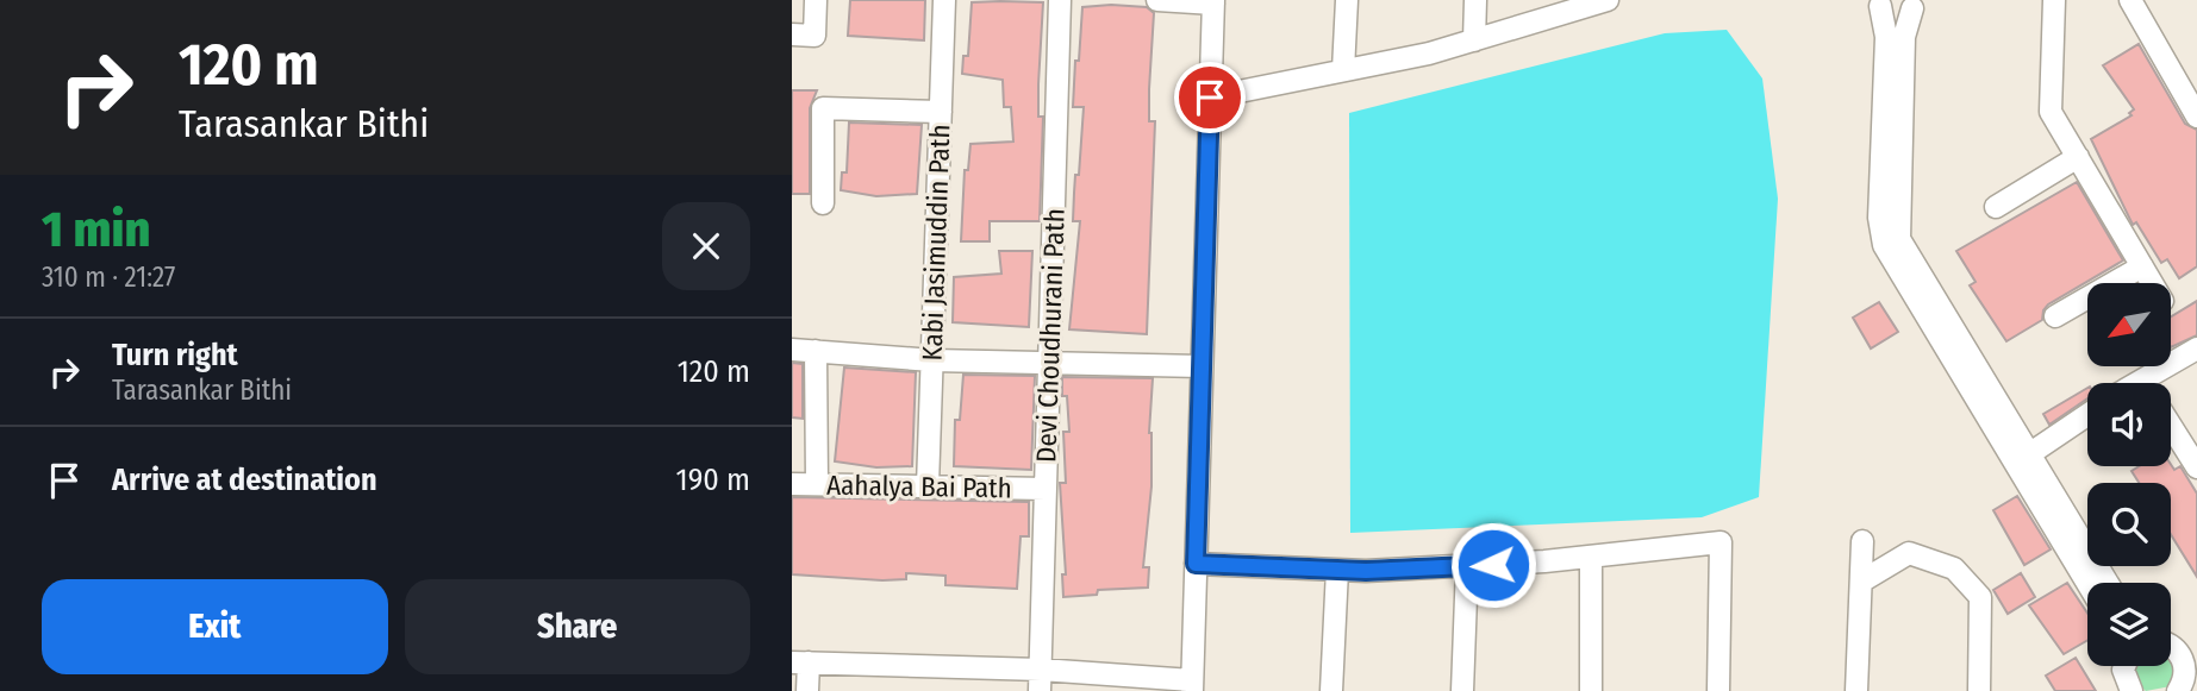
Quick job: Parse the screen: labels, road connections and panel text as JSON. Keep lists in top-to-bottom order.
{
  "streets": {
    "street": ["Kabi Jasimuddin Path", "Devi Choudhurani Path", "Aahalya Bai Path"]
  },
  "crossings": [
    ["Kabi Jasimuddin Path", "Aahalya Bai Path"],
    ["Devi Choudhurani Path", "Aahalya Bai Path"]
  ],
  "north": "bottom left",
  "page": {
    "turn": ["120 m", "Tarasankar Bithi"],
    "heading": ["1 min", "310 m · 21:27"],
    "list": [
      {
        "name": "Turn right",
        "note": "Tarasankar Bithi",
        "value": "120 m"
      },
      {
        "name": "Arrive at destination",
        "value": "190 m"
      }
    ],
    "buttons": ["Exit", "Share"]
  }
}
